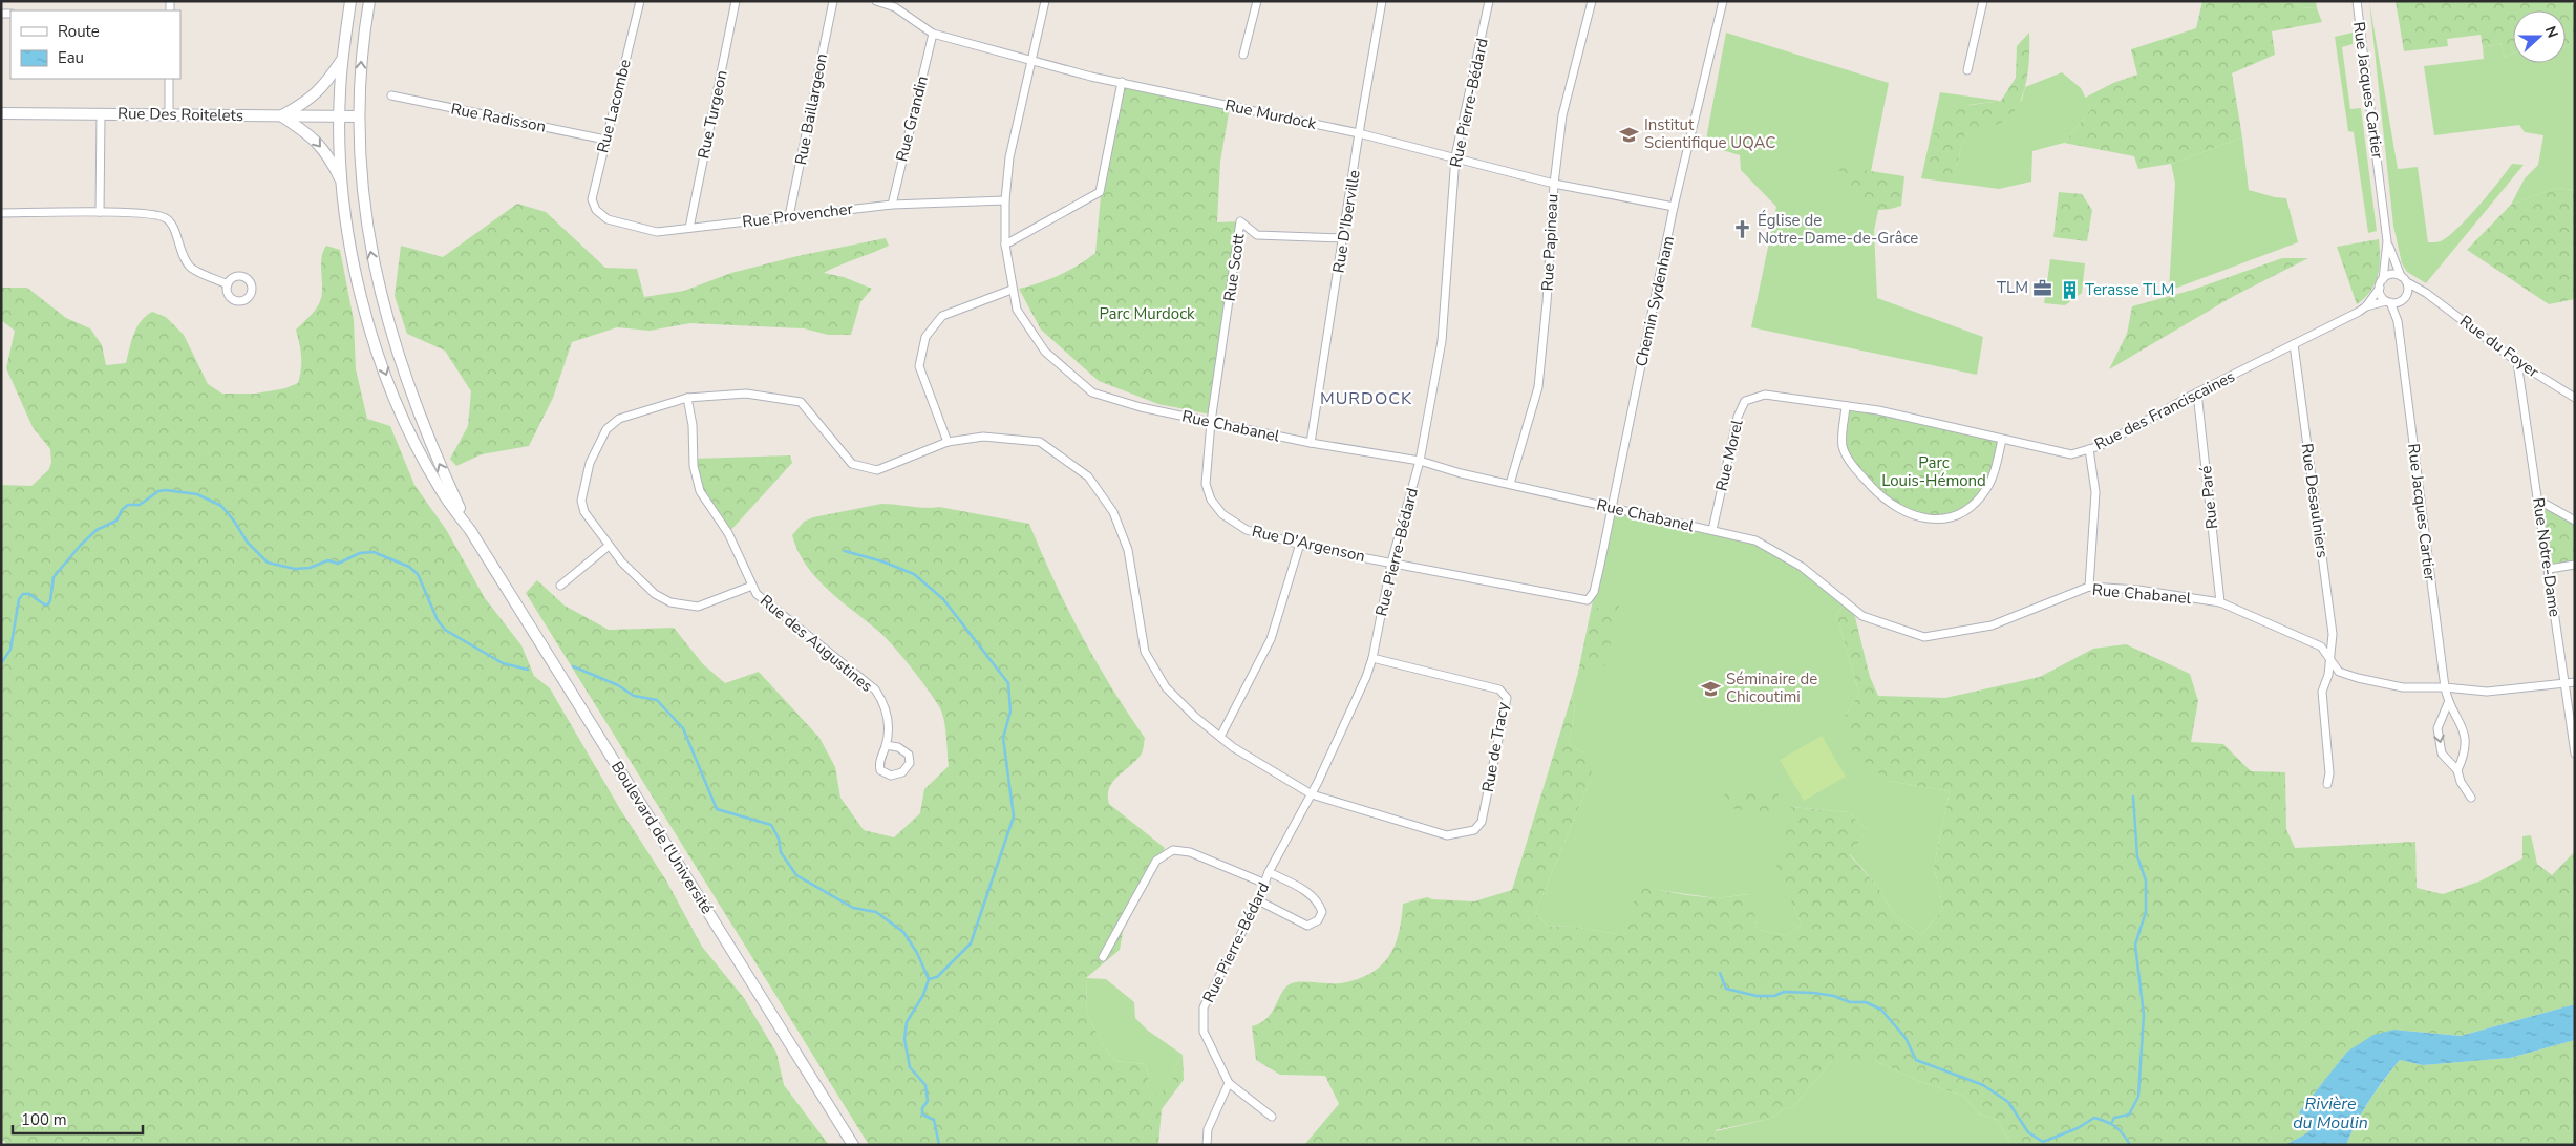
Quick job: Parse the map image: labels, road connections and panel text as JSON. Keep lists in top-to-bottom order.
{
  "streets": {
    "main road": ["Rue Des Roitelets", "Boulevard de l'Université"],
    "street": [
      "Rue Jacques Cartier",
      "Rue Pierre-Bédard",
      "Rue Lacombe",
      "Rue Baillargeon",
      "Rue Turgeon",
      "Rue Murdock",
      "Rue Radisson",
      "Rue Grandin",
      "Rue Provencher",
      "Rue D'Iberville",
      "Rue Papineau",
      "Rue Scott",
      "Chemin Sydenham",
      "Rue du Foyer",
      "Rue des Franciscaines",
      "Rue Chabanel",
      "Rue Morel",
      "Rue Paré",
      "Rue Desaulniers",
      "Rue D'Argenson",
      "Rue Notre-Dame",
      "Rue des Augustines",
      "Rue de Tracy"
    ]
  },
  "crossings": [
    ["Rue Jacques Cartier", "Rue du Foyer"],
    ["Rue Jacques Cartier", "Rue des Franciscaines"],
    ["Rue Jacques Cartier", "Rue Chabanel"],
    ["Rue Pierre-Bédard", "Rue Murdock"],
    ["Rue Pierre-Bédard", "Rue Chabanel"],
    ["Rue Pierre-Bédard", "Rue D'Argenson"],
    ["Rue Pierre-Bédard", "Rue de Tracy"],
    ["Rue Lacombe", "Rue Radisson"],
    ["Rue Lacombe", "Rue Provencher"],
    ["Rue Baillargeon", "Rue Provencher"],
    ["Rue Des Roitelets", "Boulevard de l'Université"],
    ["Rue Turgeon", "Rue Provencher"],
    ["Rue Murdock", "Rue Grandin"],
    ["Rue Murdock", "Rue D'Iberville"],
    ["Rue Murdock", "Rue Papineau"],
    ["Rue Murdock", "Chemin Sydenham"],
    ["Rue Murdock", "Rue Chabanel"],
    ["Rue Grandin", "Rue Provencher"],
    ["Rue Provencher", "Rue Chabanel"],
    ["Rue D'Iberville", "Rue Scott"],
    ["Rue D'Iberville", "Rue Chabanel"],
    ["Rue Papineau", "Rue Chabanel"],
    ["Rue Scott", "Rue Chabanel"],
    ["Rue Scott", "Rue D'Argenson"],
    ["Chemin Sydenham", "Rue Chabanel"],
    ["Chemin Sydenham", "Rue D'Argenson"],
    ["Rue du Foyer", "Rue des Franciscaines"],
    ["Rue du Foyer", "Rue Notre-Dame"],
    ["Rue des Franciscaines", "Rue Morel"],
    ["Rue des Franciscaines", "Rue Paré"],
    ["Rue des Franciscaines", "Rue Desaulniers"],
    ["Rue Chabanel", "Rue Morel"],
    ["Rue Chabanel", "Rue Paré"],
    ["Rue Chabanel", "Rue Desaulniers"],
    ["Rue Chabanel", "Rue D'Argenson"],
    ["Rue Chabanel", "Rue Notre-Dame"]
  ],
  "districts": ["MURDOCK"],
  "water": ["Rivière du Moulin"],
  "parks": ["Parc Murdock", "Parc Louis-Hémond"],
  "places": {
    "school or university": ["Institut Scientifique UQAC", "Séminaire de Chicoutimi"],
    "church": ["Église de Notre-Dame-de-Grâce"],
    "office": ["TLM"],
    "building": ["Terasse TLM"]
  },
  "legend": ["Route", "Eau"],
  "scale_bar": "100 m",
  "north": "right"
}
